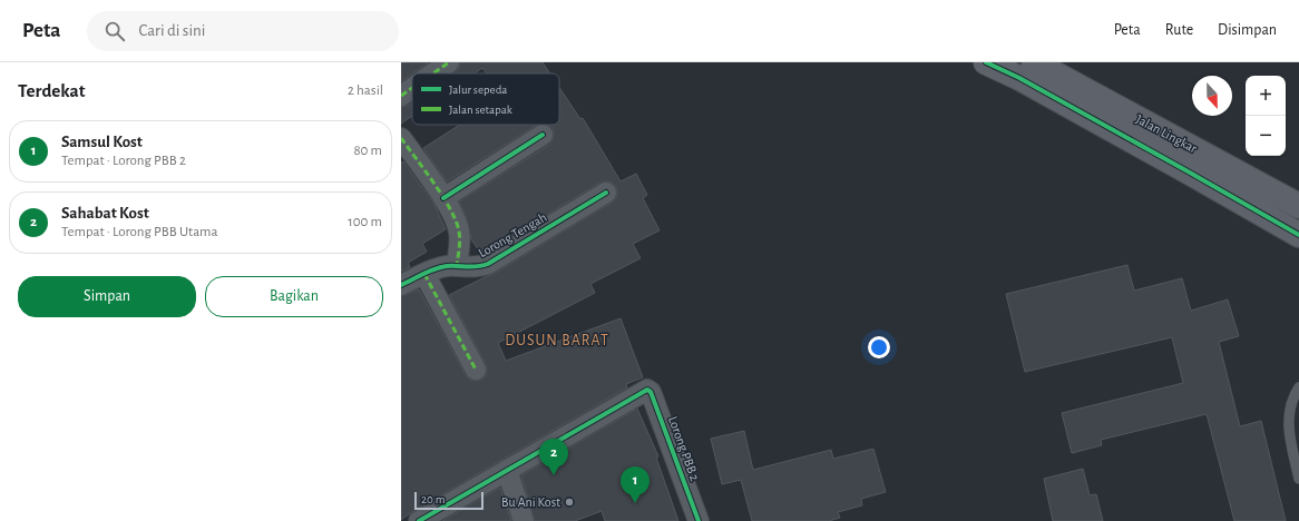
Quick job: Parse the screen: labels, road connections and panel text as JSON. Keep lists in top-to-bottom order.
{
  "streets": {
    "street": ["Jalan Lingkar", "Lorong Tengah", "Lorong PBB 2"]
  },
  "districts": ["DUSUN BARAT"],
  "places": ["Bu Ani Kost"],
  "legend": ["Jalur sepeda", "Jalan setapak"],
  "scale_bar": "20 m",
  "north": "bottom",
  "page": {
    "header": "Peta",
    "search": "Cari di sini",
    "nav": ["Peta", "Rute", "Disimpan"],
    "heading": ["Terdekat", "2 hasil"],
    "map_buttons": ["+", "−"],
    "list": [
      {
        "mark": "1",
        "name": "Samsul Kost",
        "note": "Tempat · Lorong PBB 2",
        "value": "80 m"
      },
      {
        "mark": "2",
        "name": "Sahabat Kost",
        "note": "Tempat · Lorong PBB Utama",
        "value": "100 m"
      }
    ],
    "buttons": ["Simpan", "Bagikan"],
    "pins": ["2", "1"],
    "scale": "20 m"
  }
}
